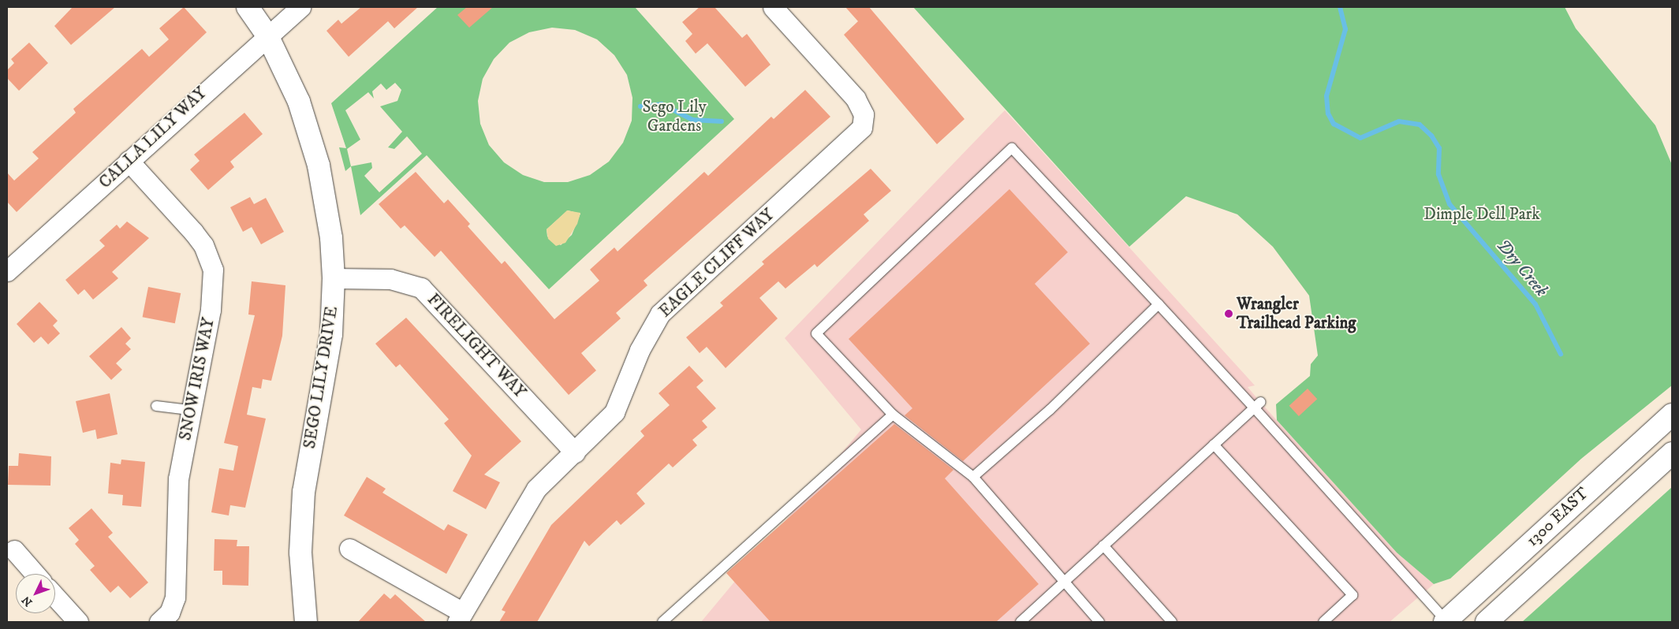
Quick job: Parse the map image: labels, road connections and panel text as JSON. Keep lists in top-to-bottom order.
{
  "streets": {
    "street": [
      "CALLA LILY WAY",
      "EAGLE CLIFF WAY",
      "FIRELIGHT WAY",
      "SEGO LILY DRIVE",
      "SNOW IRIS WAY",
      "1300 EAST"
    ]
  },
  "crossings": [
    ["CALLA LILY WAY", "SEGO LILY DRIVE"],
    ["CALLA LILY WAY", "SNOW IRIS WAY"],
    ["EAGLE CLIFF WAY", "FIRELIGHT WAY"],
    ["FIRELIGHT WAY", "SEGO LILY DRIVE"]
  ],
  "water": ["Dry Creek"],
  "parks": ["Sego Lily Gardens", "Dimple Dell Park"],
  "places": ["Wrangler Trailhead Parking"],
  "north": "bottom left"
}
